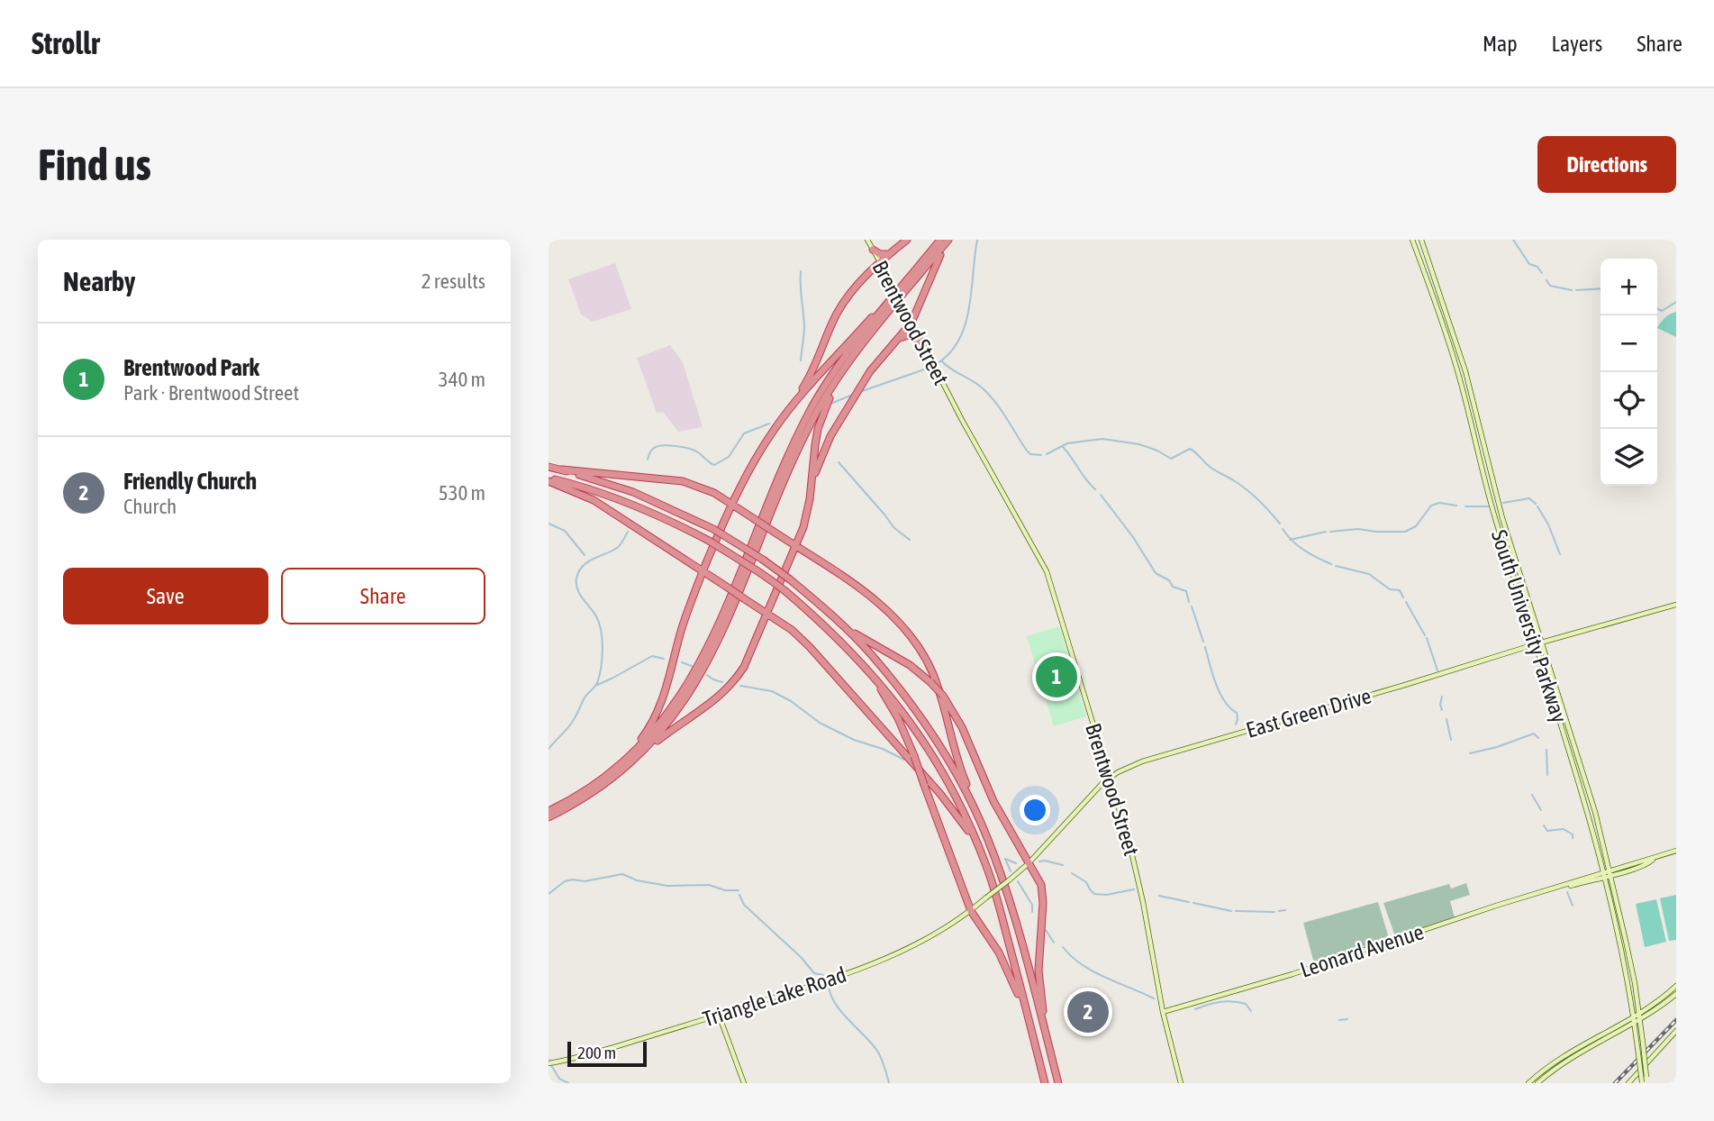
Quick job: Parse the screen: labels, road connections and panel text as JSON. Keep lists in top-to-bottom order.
{
  "streets": {
    "main road": [
      "Brentwood Street",
      "South University Parkway",
      "East Green Drive",
      "Leonard Avenue",
      "Triangle Lake Road"
    ]
  },
  "crossings": [
    ["Brentwood Street", "East Green Drive"],
    ["Brentwood Street", "Leonard Avenue"],
    ["South University Parkway", "East Green Drive"],
    ["South University Parkway", "Leonard Avenue"],
    ["East Green Drive", "Triangle Lake Road"]
  ],
  "scale_bar": "200 m",
  "page": {
    "header": "Strollr",
    "nav": ["Map", "Layers", "Share"],
    "buttons": [
      "Directions",
      ["Save", "Share"]
    ],
    "title": "Find us",
    "heading": ["Nearby", "2 results"],
    "map_buttons": ["+", "−"],
    "list": [
      {
        "mark": "1",
        "name": "Brentwood Park",
        "note": "Park · Brentwood Street",
        "value": "340 m"
      },
      {
        "mark": "2",
        "name": "Friendly Church",
        "note": "Church",
        "value": "530 m"
      }
    ],
    "pins": ["1", "2"],
    "scale": "200 m"
  }
}
